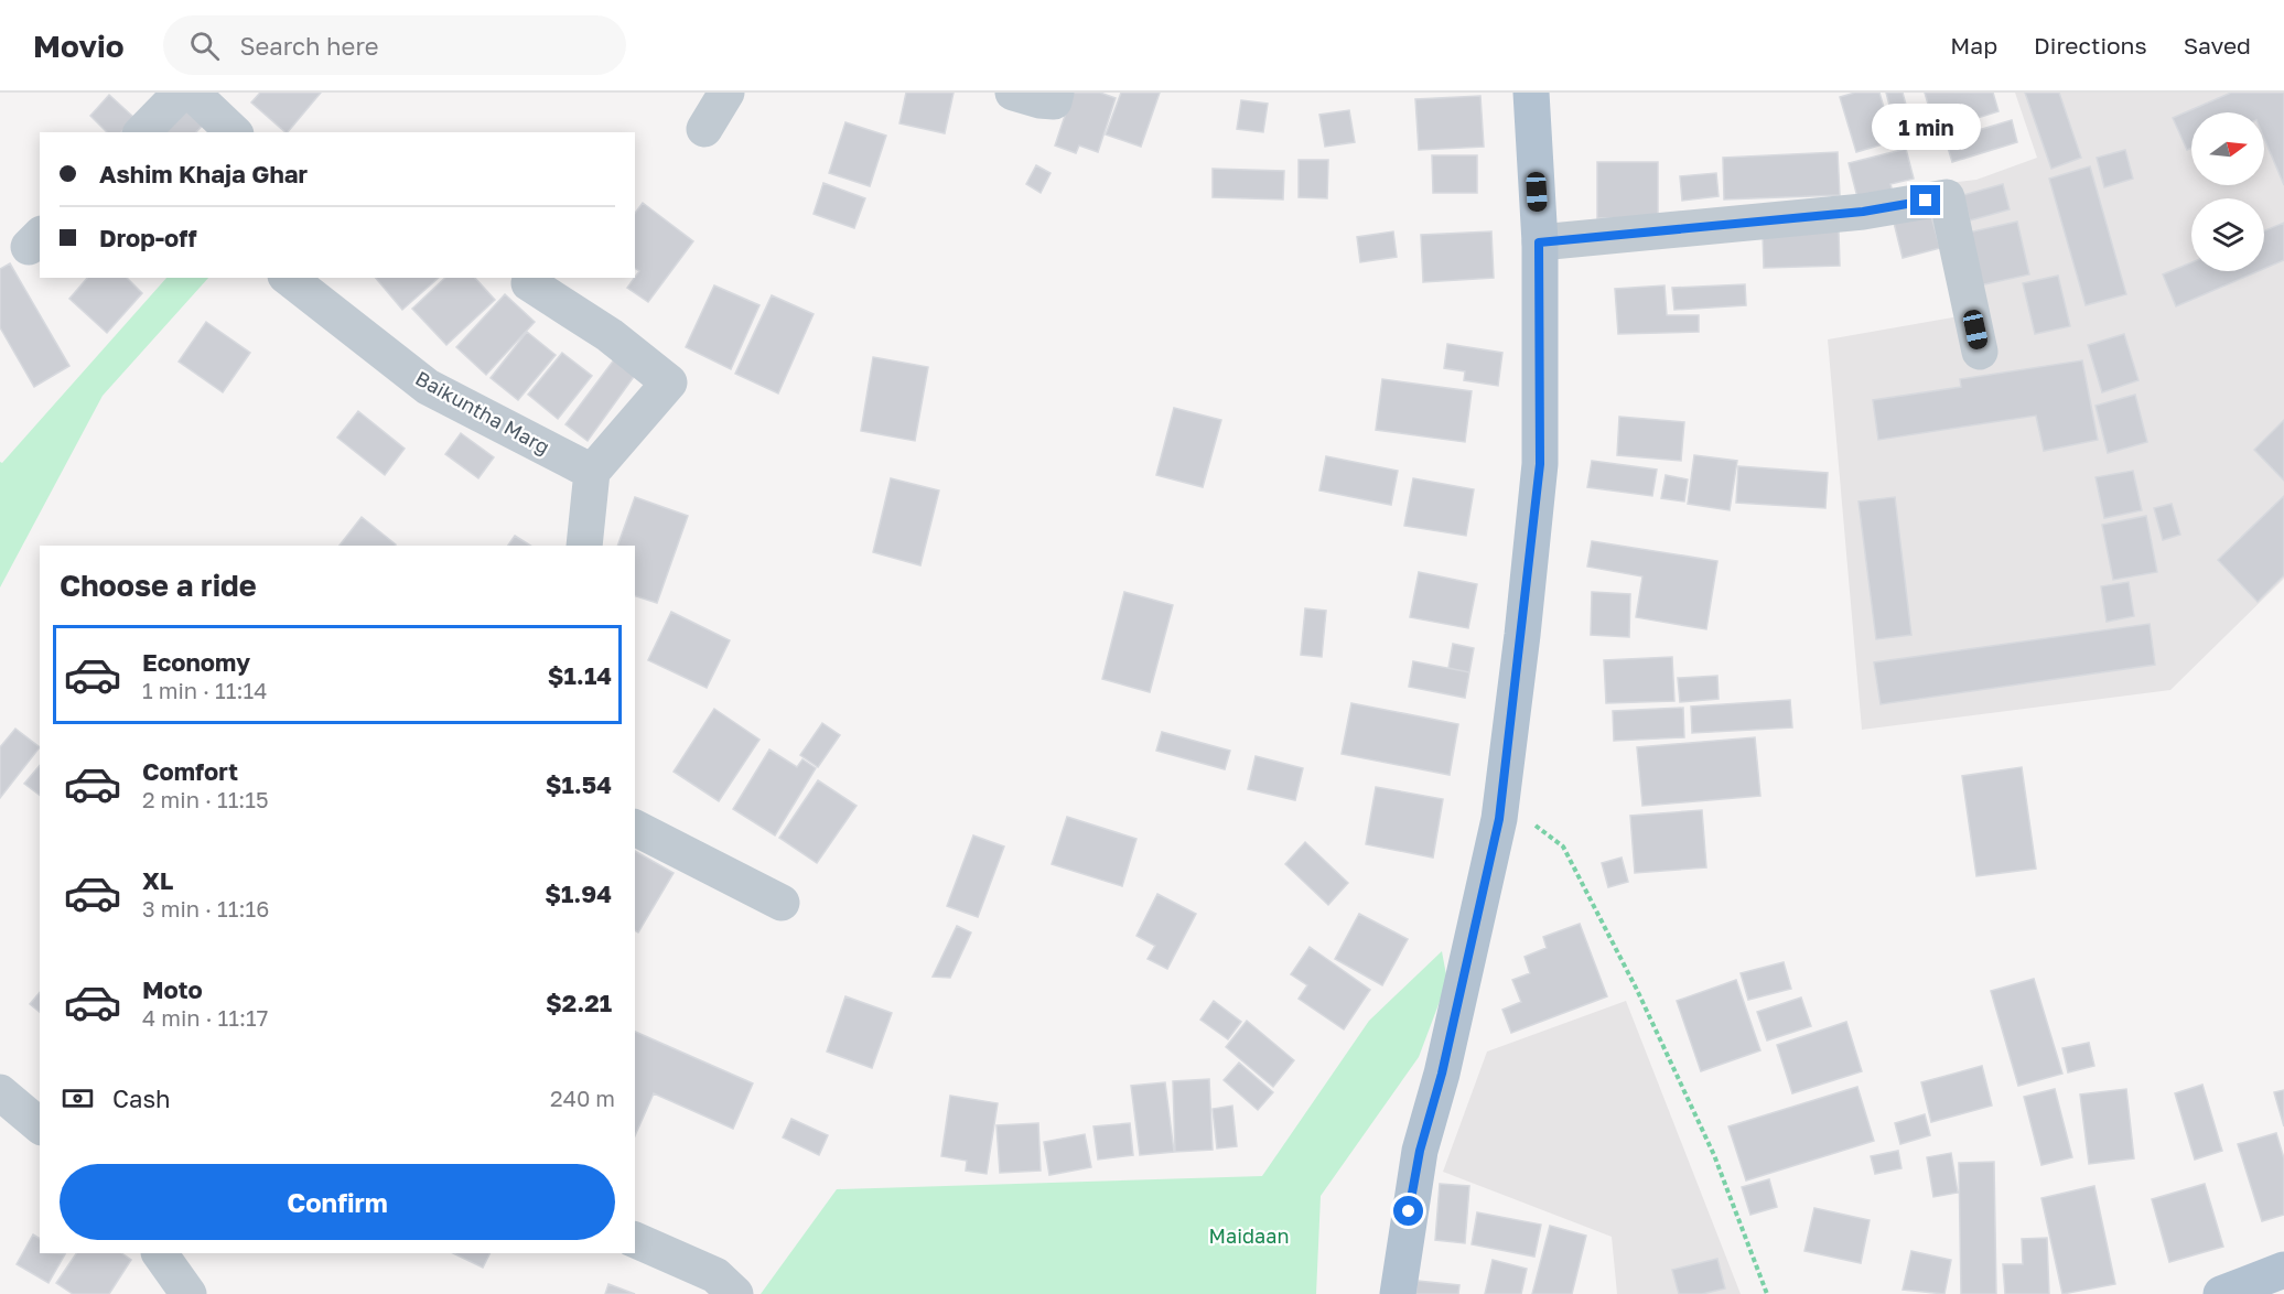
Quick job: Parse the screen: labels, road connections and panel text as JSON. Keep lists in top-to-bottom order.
{
  "streets": {
    "street": ["Baikuntha Marg"]
  },
  "parks": ["Maidaan"],
  "north": "right",
  "page": {
    "header": "Movio",
    "search": "Search here",
    "nav": ["Map", "Directions", "Saved"],
    "bubble": "1 min",
    "banner": ["Ashim Khaja Ghar", "Drop-off"],
    "heading": "Choose a ride",
    "list": [
      {
        "name": "Economy",
        "note": "1 min · 11:14",
        "value": "$1.14"
      },
      {
        "name": "Comfort",
        "note": "2 min · 11:15",
        "value": "$1.54"
      },
      {
        "name": "XL",
        "note": "3 min · 11:16",
        "value": "$1.94"
      },
      {
        "name": "Moto",
        "note": "4 min · 11:17",
        "value": "$2.21"
      }
    ],
    "pay": ["Cash", "240 m"],
    "buttons": "Confirm"
  }
}
